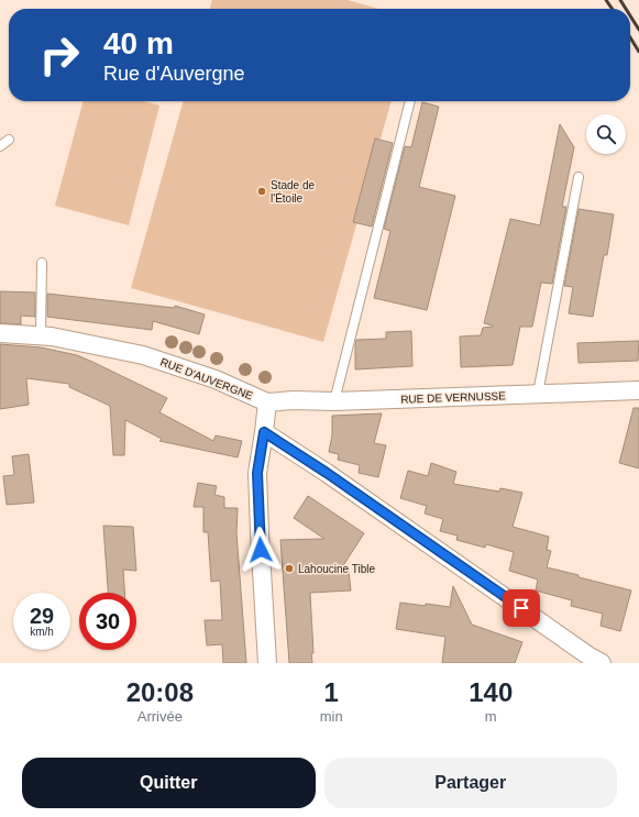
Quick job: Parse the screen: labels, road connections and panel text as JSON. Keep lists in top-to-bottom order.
{
  "streets": {
    "street": ["RUE D'AUVERGNE", "RUE DE VERNUSSE"]
  },
  "crossings": [
    ["RUE D'AUVERGNE", "RUE DE VERNUSSE"]
  ],
  "places": ["Stade de l'Étoile", "Lahoucine Tible"],
  "page": {
    "turn": ["40 m", "Rue d'Auvergne"],
    "speed": "29 km/h",
    "limit": "30",
    "eta": [
      "20:08",
      "Arrivée",
      "1",
      "min",
      "140",
      "m"
    ],
    "buttons": ["Quitter", "Partager"]
  }
}
